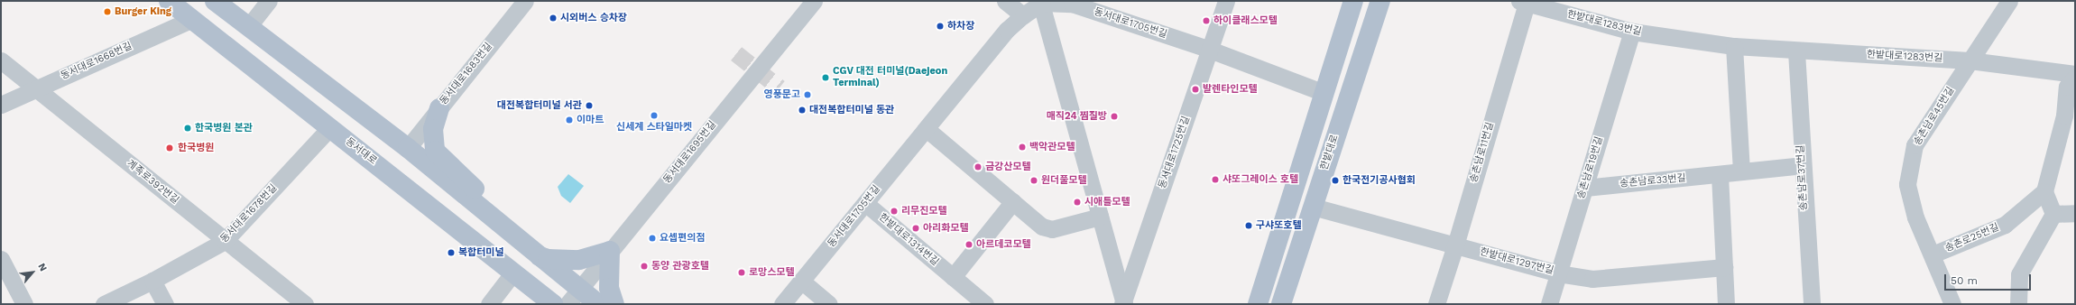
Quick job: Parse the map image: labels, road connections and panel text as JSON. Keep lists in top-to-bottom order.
{
  "streets": {
    "main road": ["동서대로", "한밭대로"],
    "street": [
      "동서대로1705번길",
      "한밭대로1283번길",
      "동서대로1668번길",
      "동서대로1683번길",
      "송촌남로45번길",
      "동서대로1695번길",
      "동서대로1725번길",
      "송촌남로11번길",
      "송촌남로19번길",
      "송촌남로37번길",
      "송촌남로33번길",
      "계족로392번길",
      "동서대로1678번길",
      "송촌로25번길",
      "한밭대로1314번길",
      "한밭대로1297번길"
    ]
  },
  "crossings": [
    ["동서대로1705번길", "동서대로1725번길"],
    ["동서대로1705번길", "한밭대로1314번길"],
    ["한밭대로1283번길", "송촌남로45번길"],
    ["한밭대로1283번길", "송촌남로11번길"],
    ["한밭대로1283번길", "송촌남로19번길"],
    ["한밭대로1283번길", "송촌남로37번길"],
    ["동서대로1668번길", "동서대로"],
    ["동서대로1668번길", "계족로392번길"],
    ["송촌남로45번길", "송촌로25번길"],
    ["동서대로", "동서대로1678번길"],
    ["한밭대로", "한밭대로1297번길"],
    ["송촌남로11번길", "한밭대로1297번길"],
    ["송촌남로19번길", "송촌남로33번길"],
    ["송촌남로19번길", "한밭대로1297번길"],
    ["송촌남로37번길", "송촌남로33번길"],
    ["계족로392번길", "동서대로1678번길"]
  ],
  "places": [
    "Burger King",
    "시외버스 승차장",
    "하이클래스모텔",
    "하차장",
    "CGV 대전 터미널(Daejeon Terminal)",
    "발렌타인모텔",
    "영풍문고",
    "대전복합터미널 서관",
    "대전복합터미널 동관",
    "신세계 스타일마켓",
    "매직24 찜질방",
    "이마트",
    "한국병원 본관",
    "백악관모텔",
    "한국병원",
    "금강산모텔",
    "샤또그레이스 호텔",
    "원더풀모텔",
    "한국전기공사협회",
    "시애틀모텔",
    "리무진모텔",
    "구샤또호텔",
    "아리화모텔",
    "요셉편의점",
    "아르데코모텔",
    "복합터미널",
    "동양 관광호텔",
    "로망스모텔"
  ],
  "scale_bar": "50 m",
  "north": "top right"
}
